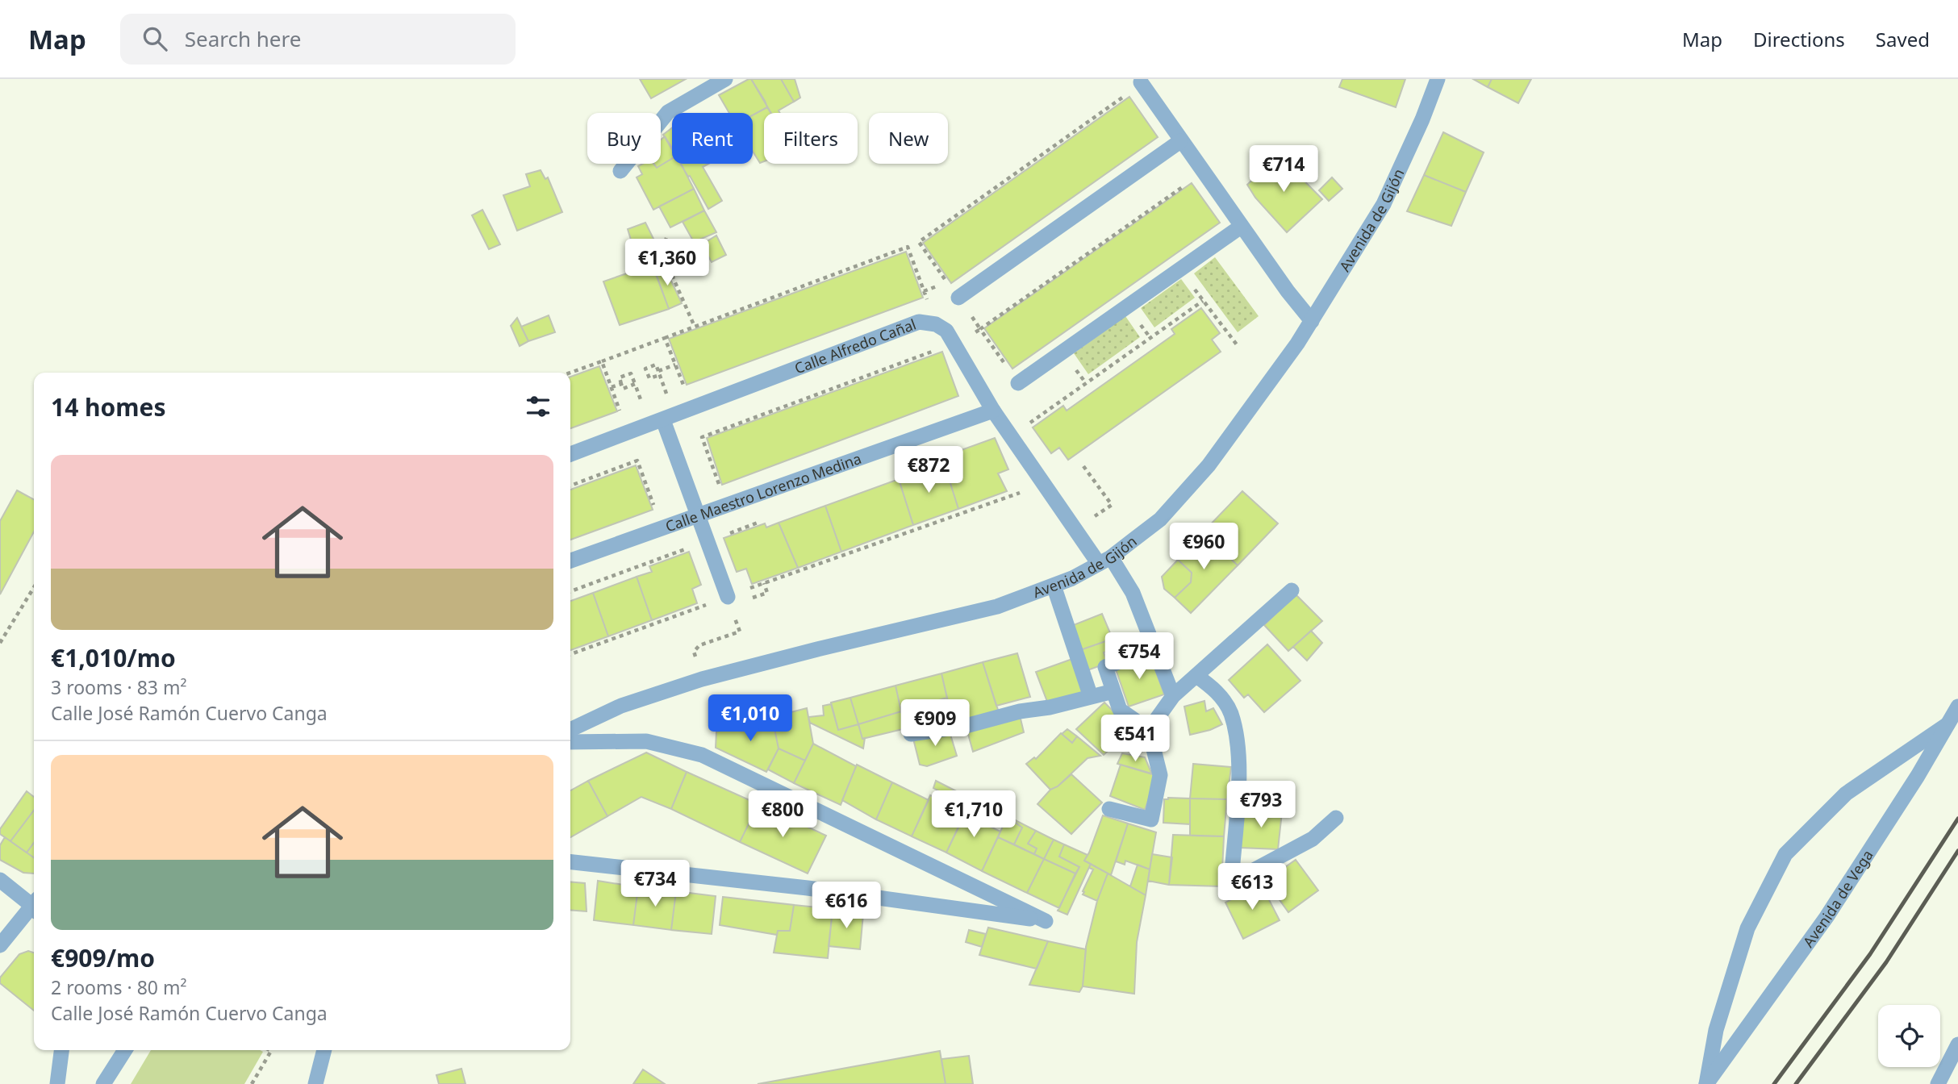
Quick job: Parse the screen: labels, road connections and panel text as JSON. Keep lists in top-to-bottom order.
{
  "streets": {
    "street": [
      "Avenida de Gijón",
      "Calle Alfredo Cañal",
      "Calle Maestro Lorenzo Medina",
      "Avenida de Vega"
    ]
  },
  "crossings": [
    ["Avenida de Gijón", "Calle Alfredo Cañal"],
    ["Calle Alfredo Cañal", "Calle Maestro Lorenzo Medina"]
  ],
  "page": {
    "header": "Map",
    "search": "Search here",
    "nav": ["Map", "Directions", "Saved"],
    "chip": [
      "Buy",
      "Rent",
      "Filters",
      "New"
    ],
    "price": [
      "€714",
      "€1,360",
      "€872",
      "€960",
      "€754",
      "€1,010",
      "€909",
      "€541",
      "€793",
      "€800",
      "€1,710",
      "€734",
      "€613",
      "€616"
    ],
    "heading": "14 homes",
    "list": [
      {
        "name": "€1,010/mo",
        "note": "3 rooms · 83 m² · Calle José Ramón Cuervo Canga"
      },
      {
        "name": "€909/mo",
        "note": "2 rooms · 80 m² · Calle José Ramón Cuervo Canga"
      }
    ]
  }
}
